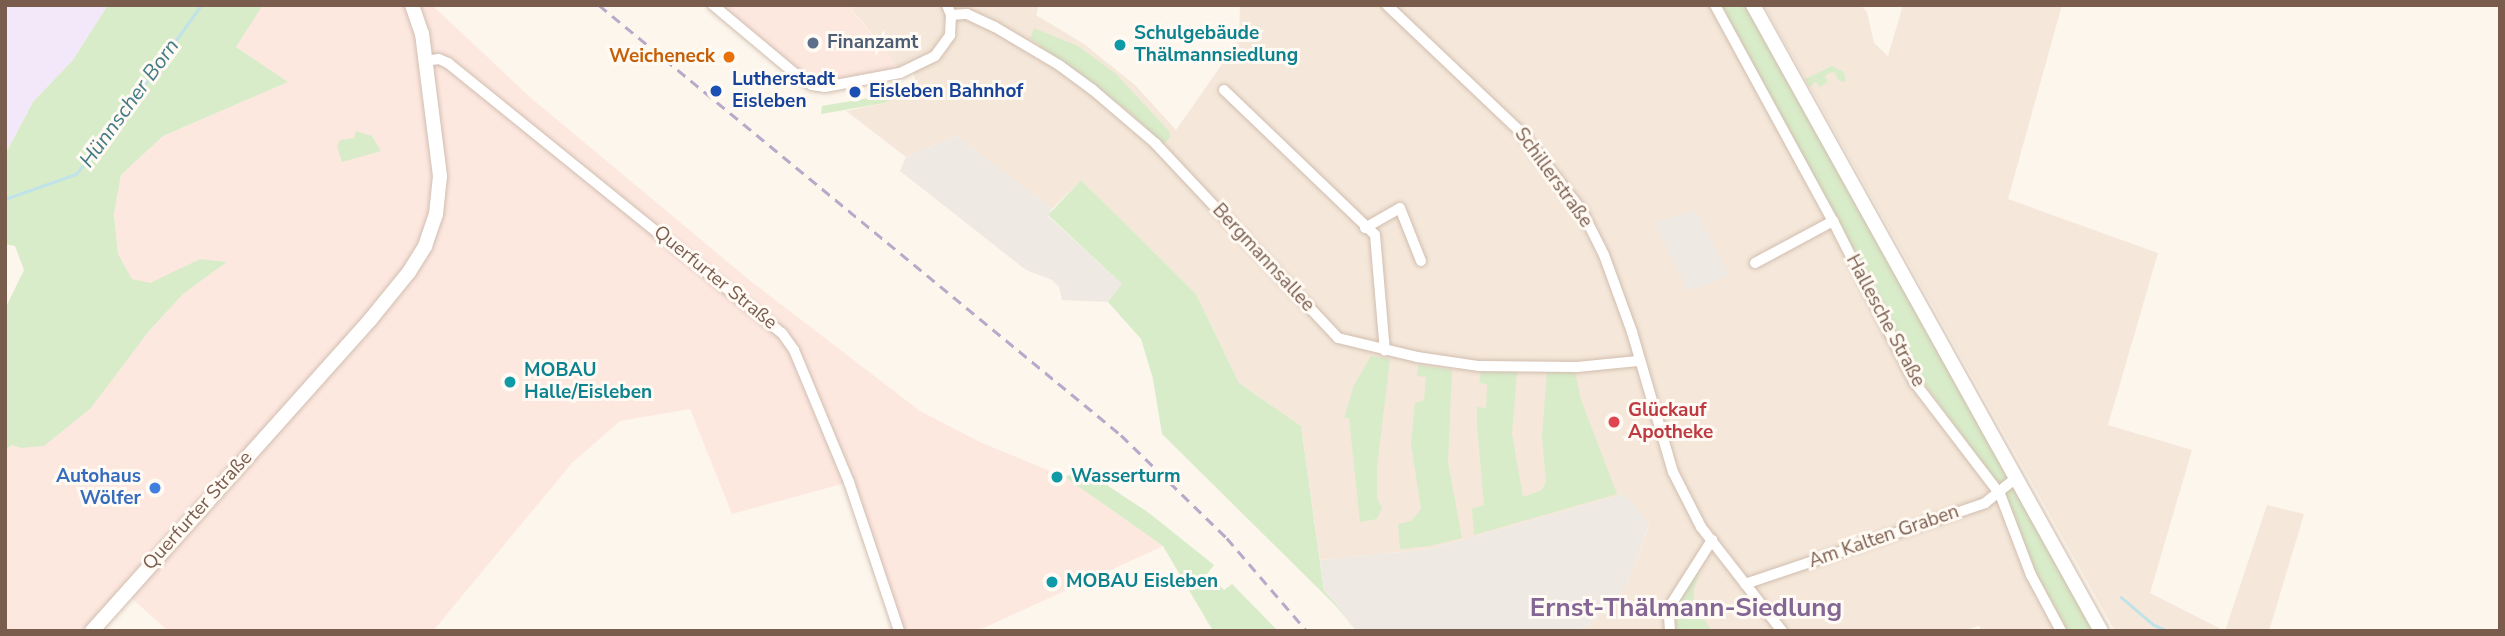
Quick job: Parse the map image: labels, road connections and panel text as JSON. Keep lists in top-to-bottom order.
{
  "streets": {
    "main road": ["Querfurter Straße", "Hallesche Straße"],
    "street": ["Schillerstraße", "Bergmannsallee", "Am Kalten Graben"]
  },
  "crossings": [
    ["Schillerstraße", "Bergmannsallee"],
    ["Schillerstraße", "Am Kalten Graben"],
    ["Hallesche Straße", "Am Kalten Graben"]
  ],
  "districts": ["Ernst-Thälmann-Siedlung"],
  "water": ["Hünnscher Born"],
  "places": [
    "Finanzamt",
    "Schulgebäude Thälmannsiedlung",
    "Weicheneck",
    "Lutherstadt Eisleben",
    "Eisleben Bahnhof",
    "MOBAU Halle/Eisleben",
    "Glückauf Apotheke",
    "Wasserturm",
    "Autohaus Wölfer",
    "MOBAU Eisleben"
  ]
}
